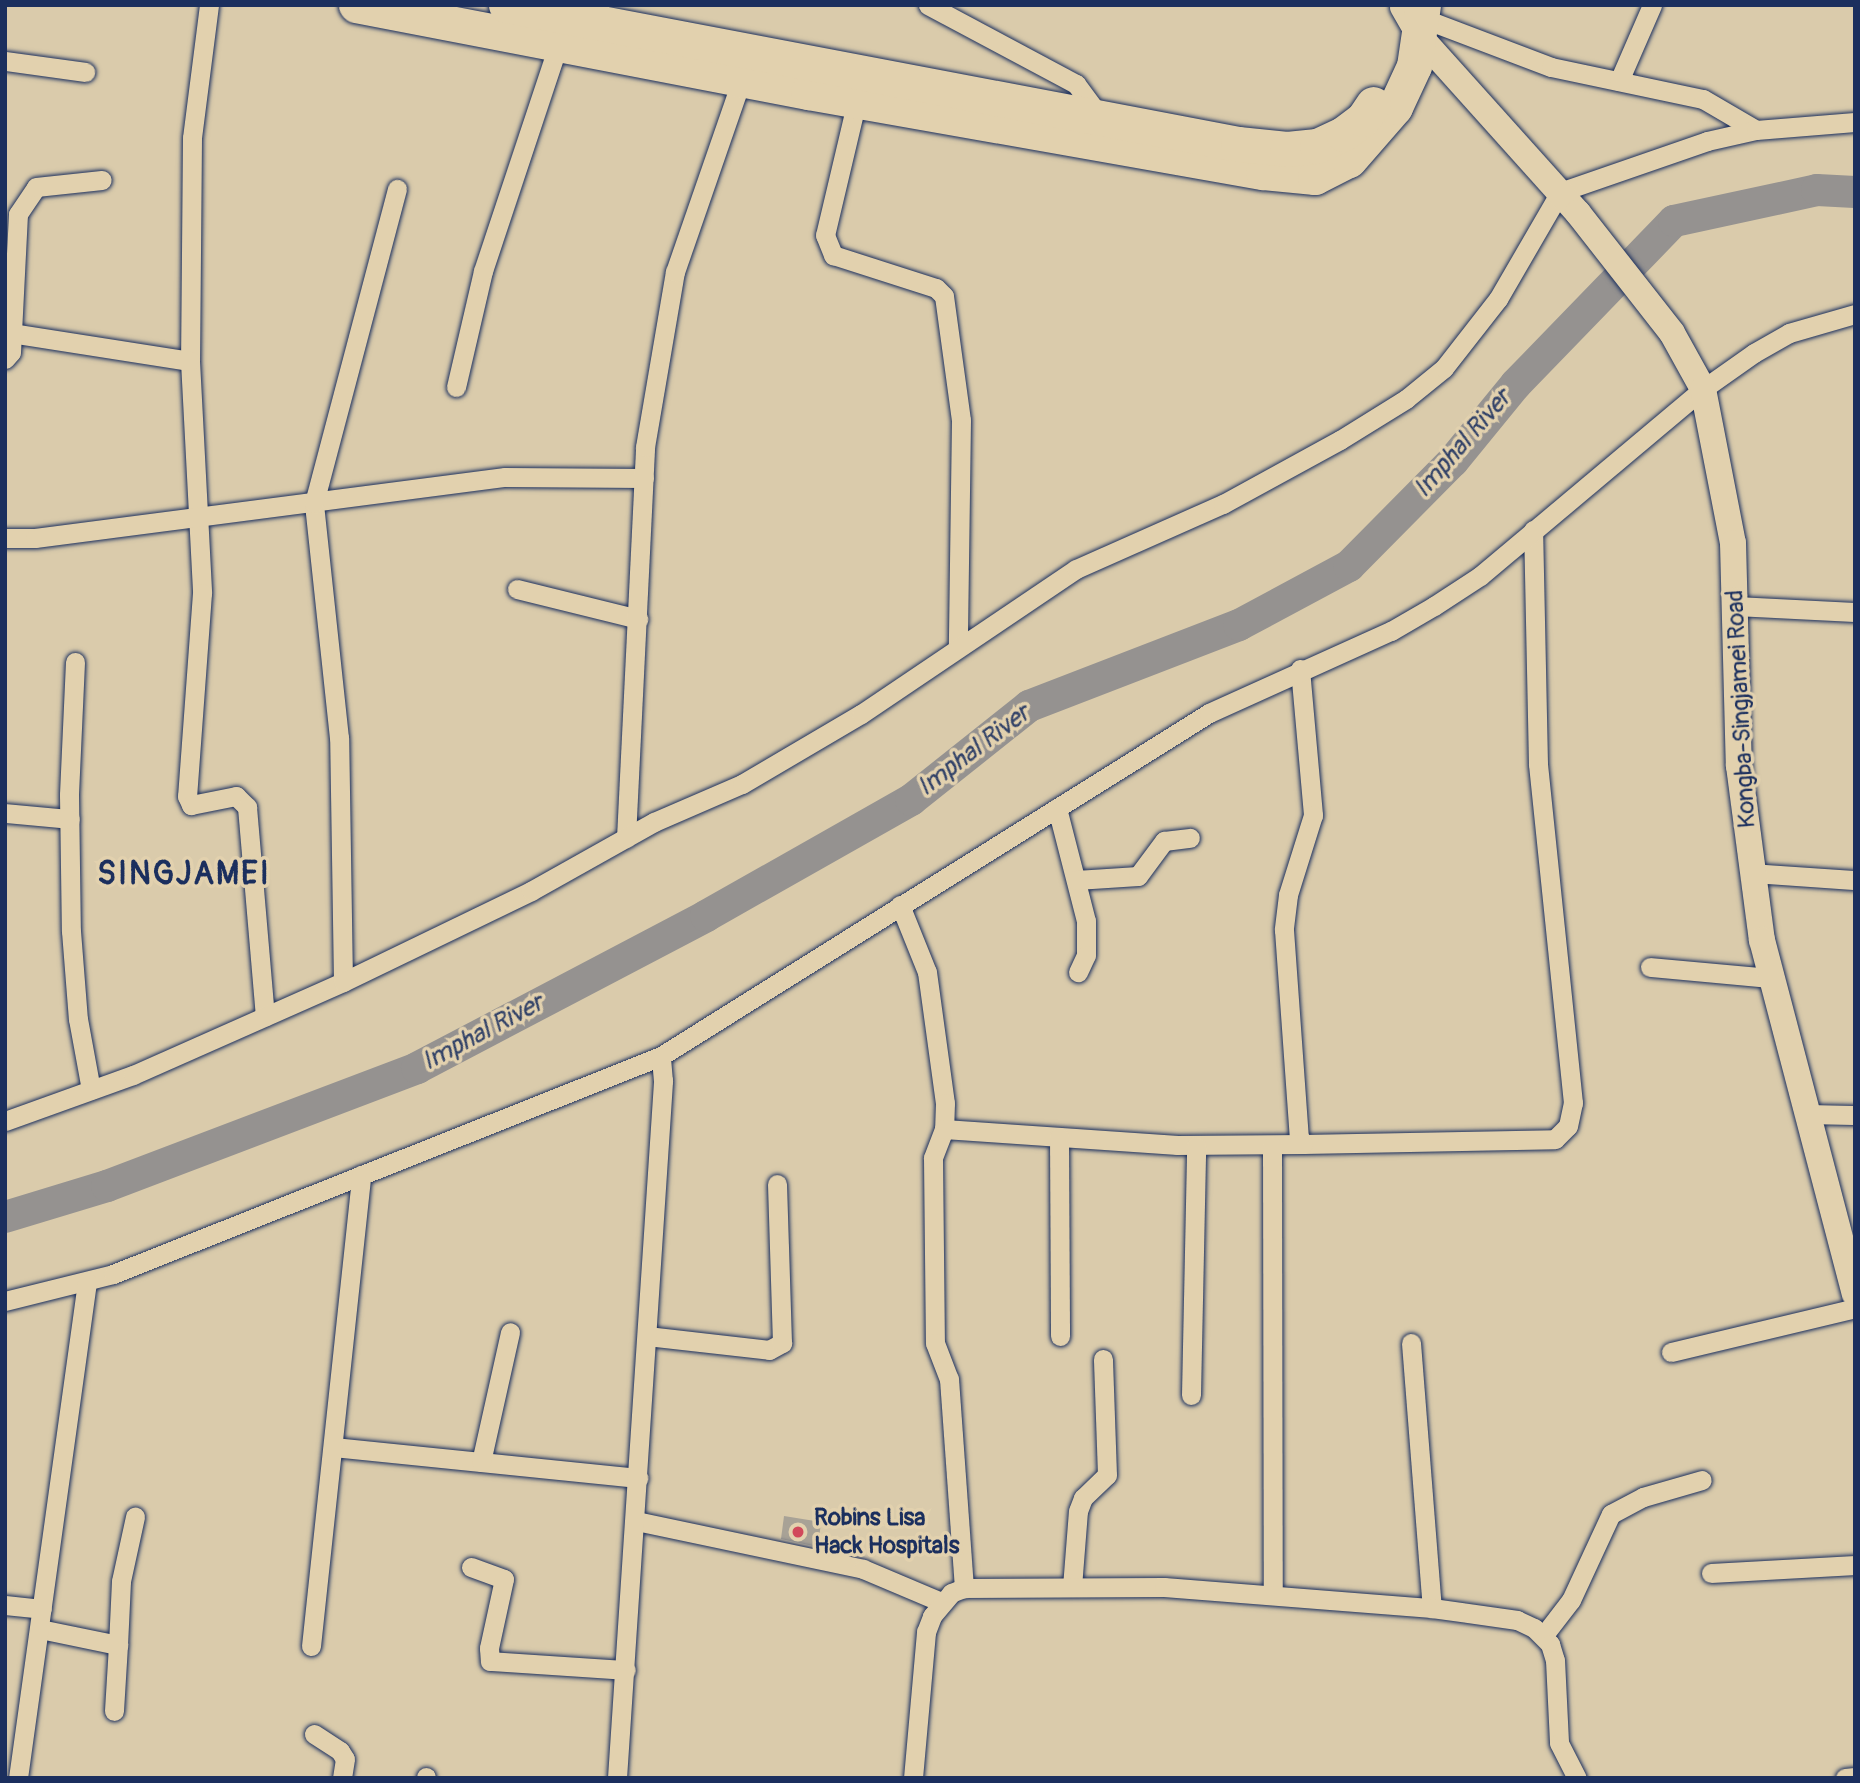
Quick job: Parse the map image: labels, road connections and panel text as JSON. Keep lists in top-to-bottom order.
{
  "streets": {
    "street": ["Kongba-Singjamei Road"]
  },
  "districts": ["SINGJAMEI"],
  "water": ["Imphal River"],
  "places": ["Robins Lisa Hack Hospitals"]
}
